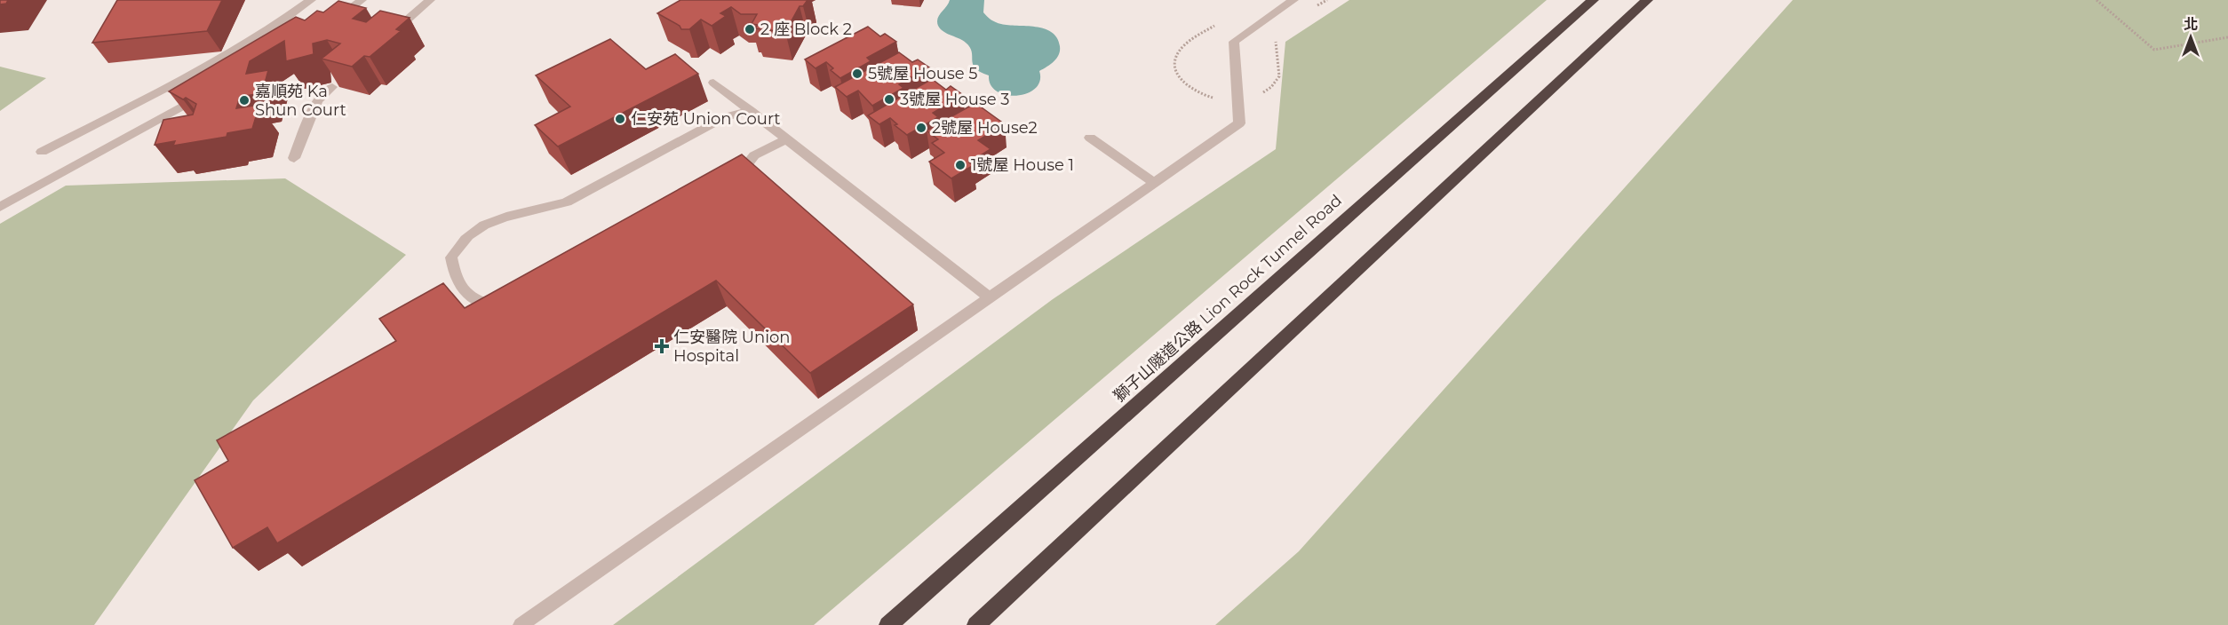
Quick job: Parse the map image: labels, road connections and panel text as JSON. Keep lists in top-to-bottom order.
{
  "streets": {
    "highway": ["獅子山隧道公路 Lion Rock Tunnel Road"]
  },
  "places": {
    "other": [
      "2 座 Block 2",
      "5號屋 House 5",
      "3號屋 House 3",
      "嘉順苑 Ka Shun Court",
      "仁安苑 Union Court",
      "2號屋 House2",
      "1號屋 House 1"
    ],
    "health": ["仁安醫院 Union Hospital"]
  },
  "north": "top"
}
